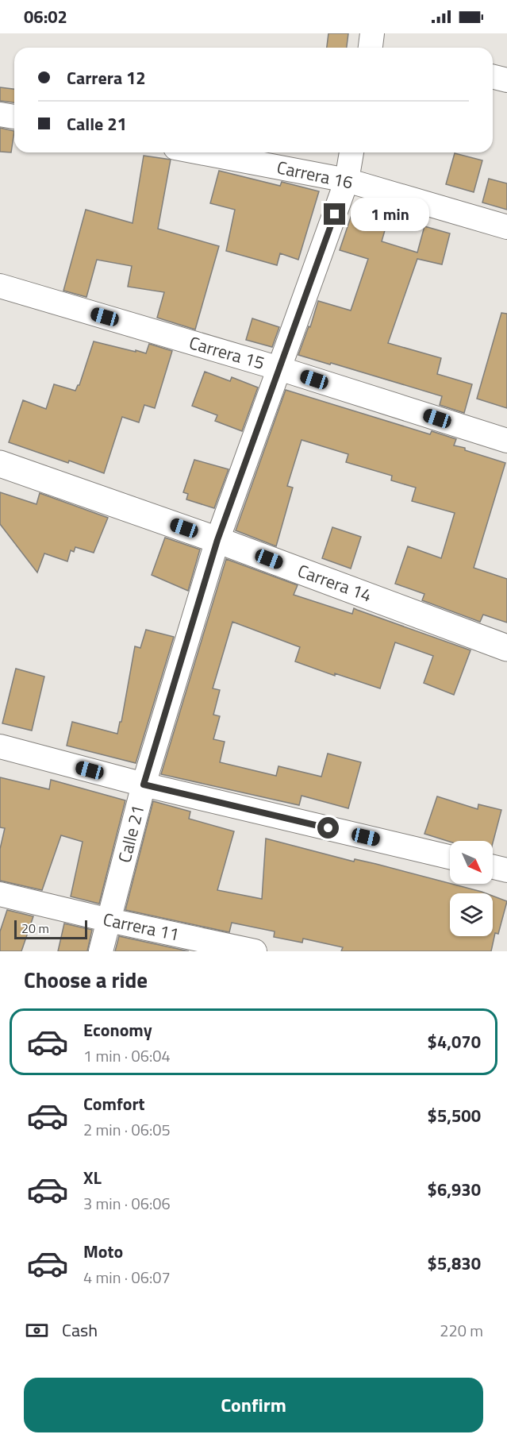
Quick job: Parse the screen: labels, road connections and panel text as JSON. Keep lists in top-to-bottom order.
{
  "streets": {
    "street": [
      "Carrera 16",
      "Carrera 15",
      "Carrera 14",
      "Calle 21",
      "Carrera 11"
    ]
  },
  "crossings": [
    ["Carrera 16", "Calle 21"],
    ["Carrera 15", "Calle 21"],
    ["Carrera 14", "Calle 21"],
    ["Calle 21", "Carrera 11"]
  ],
  "scale_bar": "20 m",
  "north": "bottom right",
  "page": {
    "status": "06:02",
    "banner": ["Carrera 12", "Calle 21"],
    "bubble": "1 min",
    "scale": "20 m",
    "heading": "Choose a ride",
    "list": [
      {
        "name": "Economy",
        "note": "1 min · 06:04",
        "value": "$4,070"
      },
      {
        "name": "Comfort",
        "note": "2 min · 06:05",
        "value": "$5,500"
      },
      {
        "name": "XL",
        "note": "3 min · 06:06",
        "value": "$6,930"
      },
      {
        "name": "Moto",
        "note": "4 min · 06:07",
        "value": "$5,830"
      }
    ],
    "pay": ["Cash", "220 m"],
    "buttons": "Confirm"
  }
}
